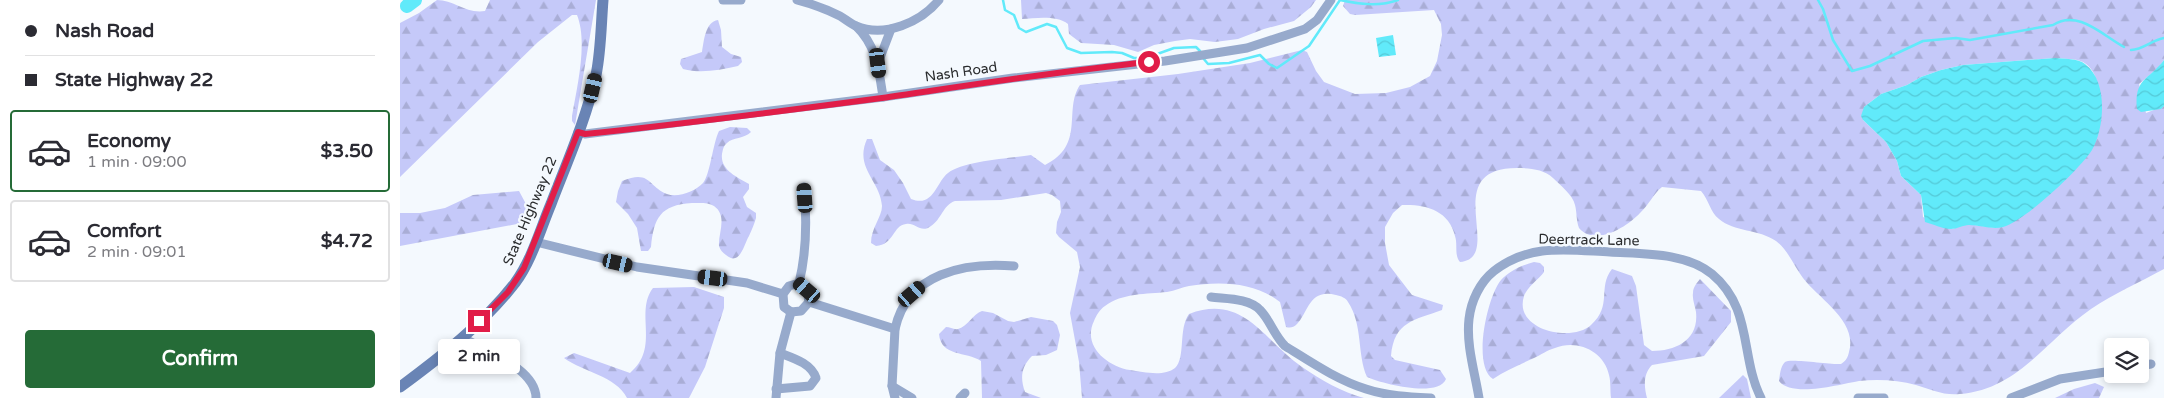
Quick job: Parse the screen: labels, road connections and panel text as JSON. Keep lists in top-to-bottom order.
{
  "streets": {
    "main road": ["State Highway 22"],
    "street": ["Nash Road", "Deertrack Lane"]
  },
  "crossings": [
    ["Nash Road", "State Highway 22"]
  ],
  "page": {
    "banner": ["Nash Road", "State Highway 22"],
    "list": [
      {
        "name": "Economy",
        "note": "1 min · 09:00",
        "value": "$3.50"
      },
      {
        "name": "Comfort",
        "note": "2 min · 09:01",
        "value": "$4.72"
      }
    ],
    "buttons": "Confirm",
    "bubble": "2 min"
  }
}
